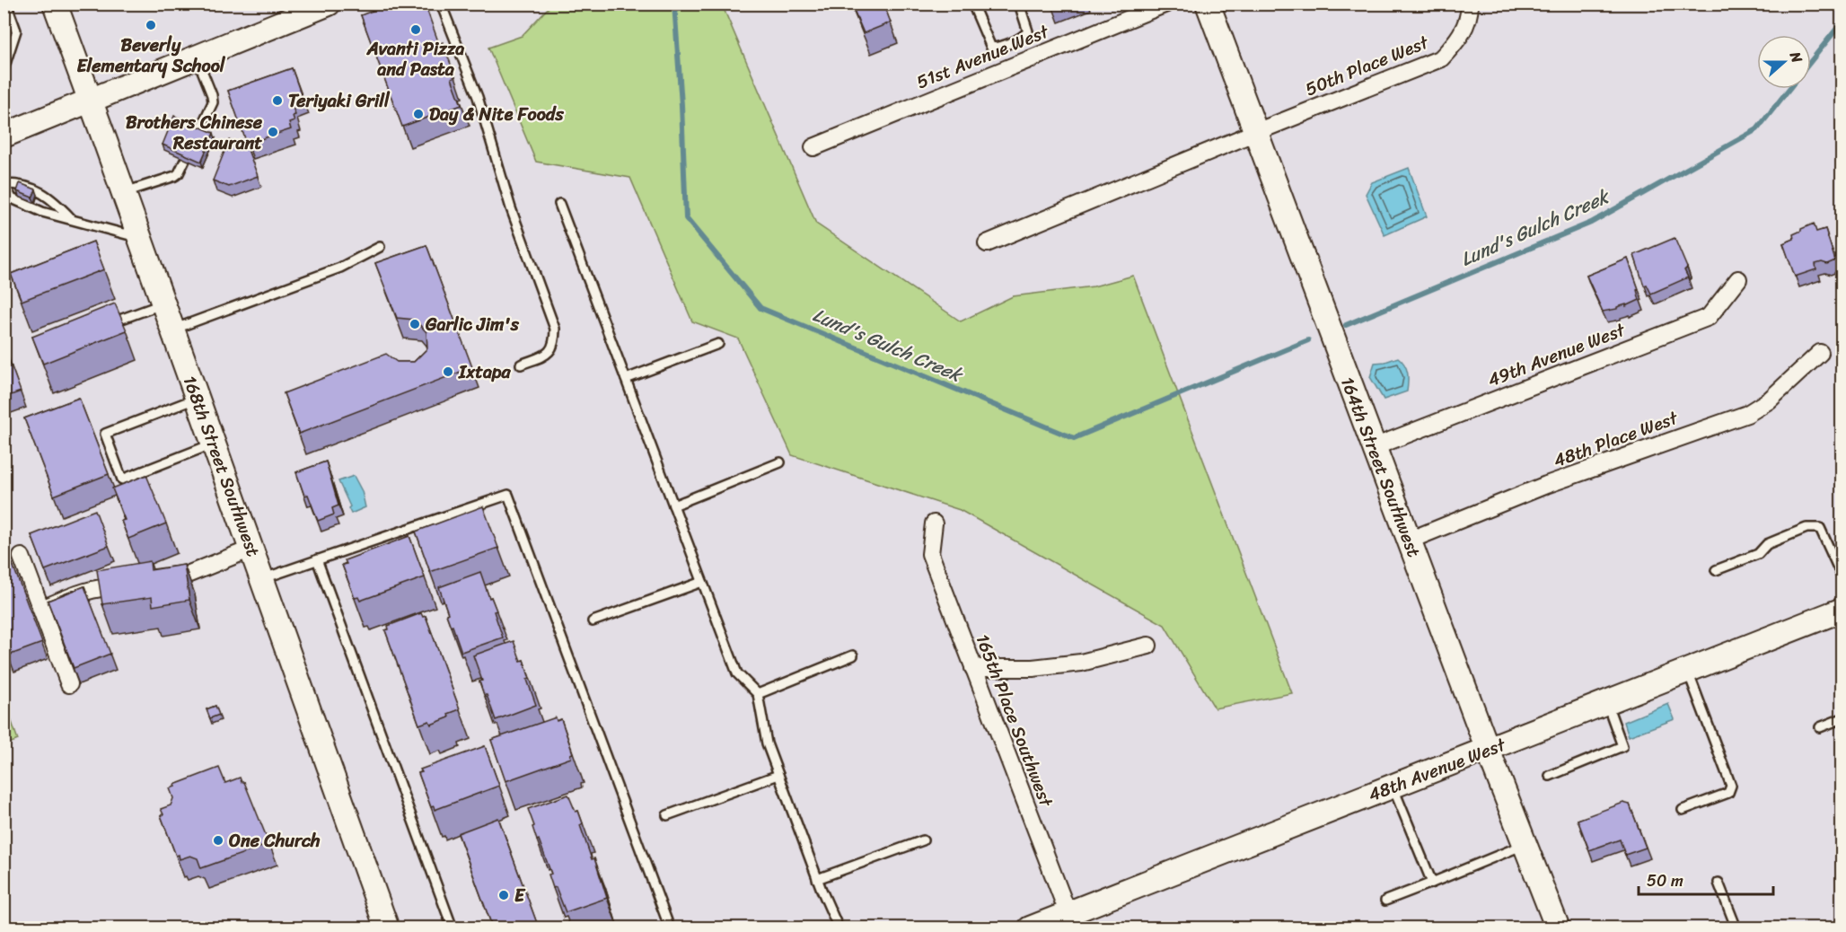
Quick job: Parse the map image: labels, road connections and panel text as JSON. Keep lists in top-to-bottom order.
{
  "streets": {
    "street": [
      "51st Avenue West",
      "50th Place West",
      "49th Avenue West",
      "48th Place West",
      "168th Street Southwest",
      "164th Street Southwest",
      "165th Place Southwest",
      "48th Avenue West"
    ]
  },
  "crossings": [
    ["50th Place West", "164th Street Southwest"],
    ["49th Avenue West", "164th Street Southwest"],
    ["48th Place West", "164th Street Southwest"],
    ["164th Street Southwest", "48th Avenue West"],
    ["165th Place Southwest", "48th Avenue West"]
  ],
  "water": ["Lund's Gulch Creek"],
  "places": [
    "Beverly Elementary School",
    "Avanti Pizza and Pasta",
    "Teriyaki Grill",
    "Day & Nite Foods",
    "Brothers Chinese Restaurant",
    "Garlic Jim's",
    "Ixtapa",
    "One Church",
    "E"
  ],
  "scale_bar": "50 m",
  "north": "right"
}
